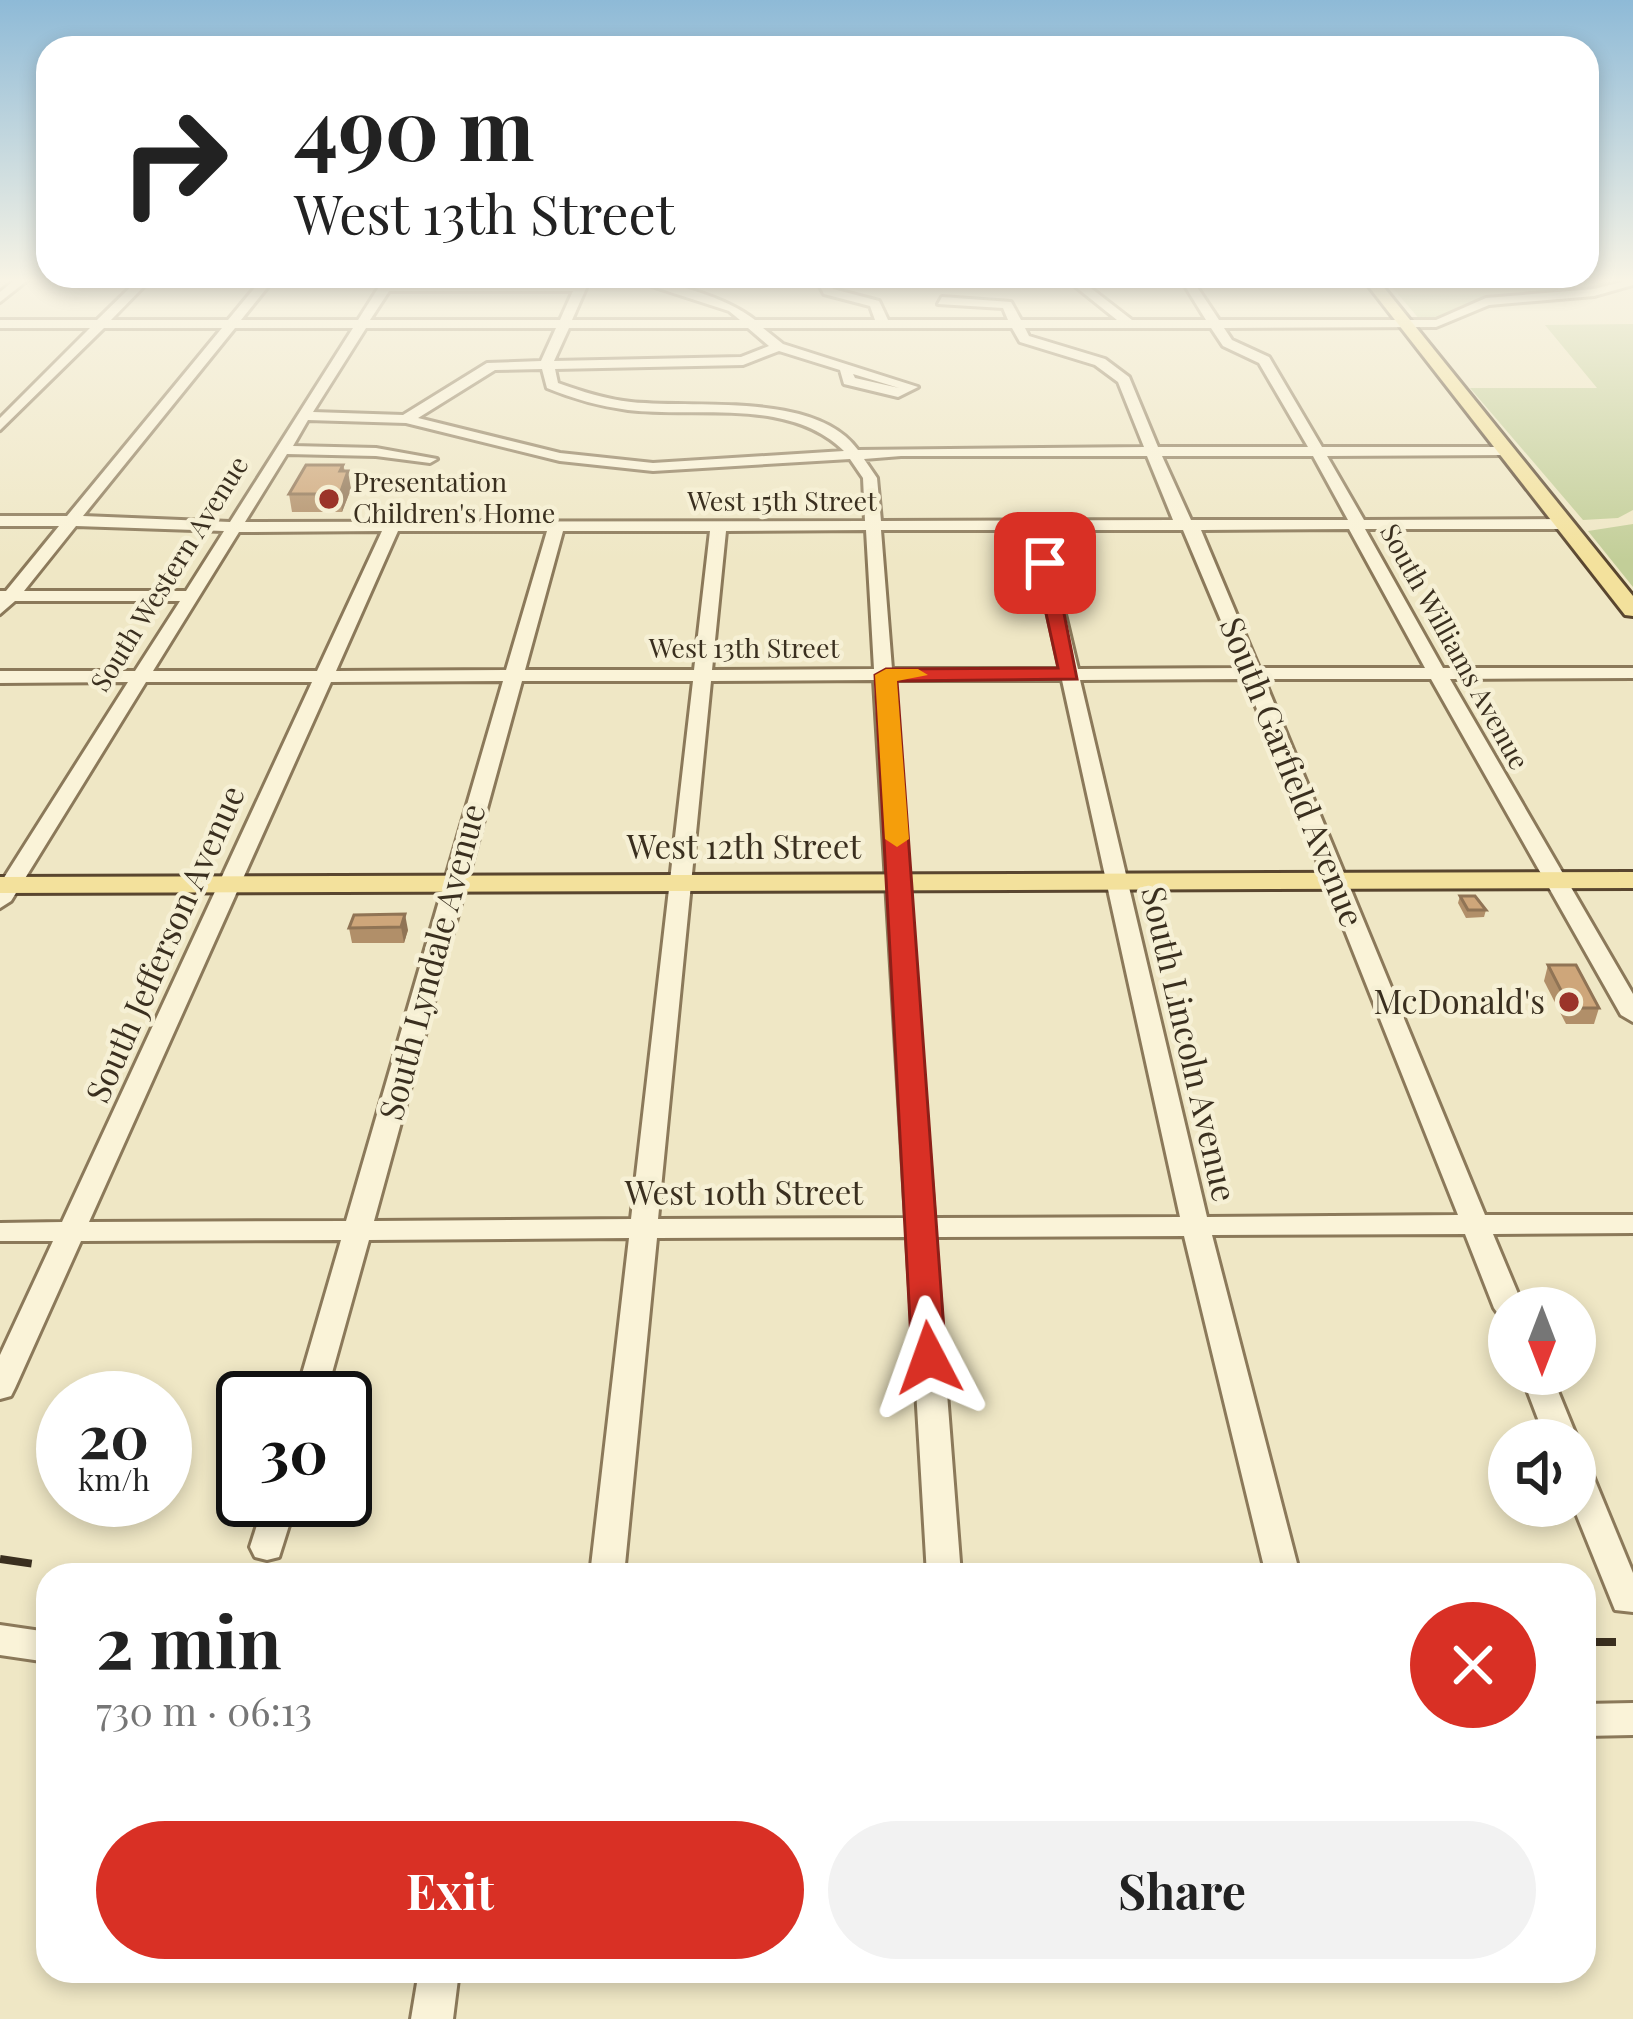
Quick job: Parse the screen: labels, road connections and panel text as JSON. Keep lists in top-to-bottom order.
{
  "streets": {
    "main road": ["West 12th Street"],
    "street": [
      "West 15th Street",
      "South Western Avenue",
      "South Williams Avenue",
      "West 13th Street",
      "South Garfield Avenue",
      "South Jefferson Avenue",
      "South Lyndale Avenue",
      "South Lincoln Avenue",
      "West 10th Street"
    ]
  },
  "crossings": [
    ["West 15th Street", "South Western Avenue"],
    ["West 15th Street", "South Williams Avenue"],
    ["West 15th Street", "South Garfield Avenue"],
    ["West 15th Street", "South Jefferson Avenue"],
    ["West 15th Street", "South Lyndale Avenue"],
    ["West 15th Street", "South Lincoln Avenue"],
    ["South Western Avenue", "West 13th Street"],
    ["South Western Avenue", "West 12th Street"],
    ["South Williams Avenue", "West 13th Street"],
    ["South Williams Avenue", "West 12th Street"],
    ["West 13th Street", "South Garfield Avenue"],
    ["West 13th Street", "South Jefferson Avenue"],
    ["West 13th Street", "South Lyndale Avenue"],
    ["West 13th Street", "South Lincoln Avenue"],
    ["South Garfield Avenue", "West 12th Street"],
    ["South Garfield Avenue", "West 10th Street"],
    ["West 12th Street", "South Jefferson Avenue"],
    ["West 12th Street", "South Lyndale Avenue"],
    ["West 12th Street", "South Lincoln Avenue"],
    ["South Jefferson Avenue", "West 10th Street"],
    ["South Lyndale Avenue", "West 10th Street"],
    ["South Lincoln Avenue", "West 10th Street"]
  ],
  "places": ["Presentation Children's Home", "McDonald's"],
  "north": "bottom",
  "page": {
    "turn": ["490 m", "West 13th Street"],
    "speed": "20 km/h",
    "limit": "30",
    "heading": ["2 min", "730 m · 06:13"],
    "buttons": ["Exit", "Share"]
  }
}
